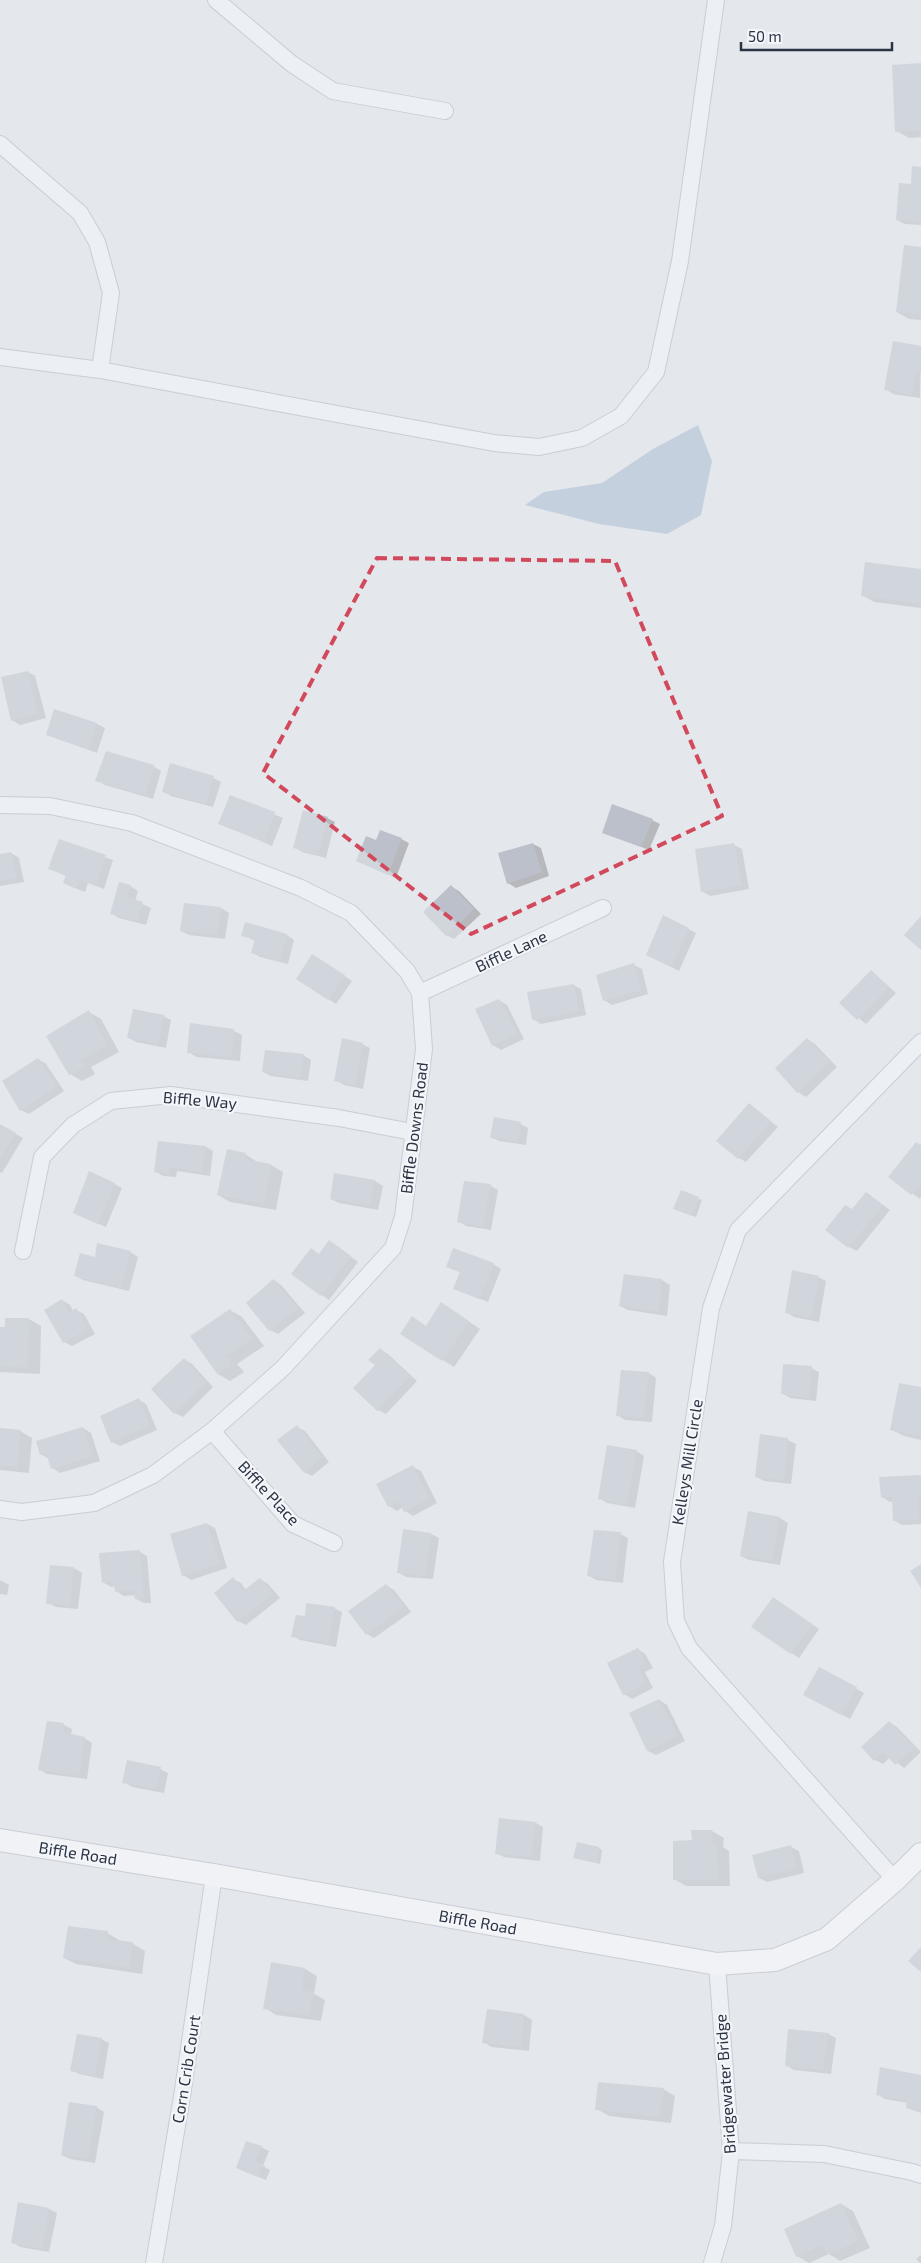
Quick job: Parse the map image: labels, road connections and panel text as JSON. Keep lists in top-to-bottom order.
{
  "streets": {
    "street": [
      "Biffle Lane",
      "Biffle Way",
      "Biffle Downs Road",
      "Kelleys Mill Circle",
      "Biffle Place",
      "Biffle Road",
      "Corn Crib Court",
      "Bridgewater Bridge"
    ]
  },
  "crossings": [
    ["Biffle Lane", "Biffle Downs Road"],
    ["Biffle Way", "Biffle Downs Road"],
    ["Biffle Downs Road", "Biffle Place"],
    ["Kelleys Mill Circle", "Biffle Road"],
    ["Biffle Road", "Corn Crib Court"],
    ["Biffle Road", "Bridgewater Bridge"]
  ],
  "scale_bar": "50 m"
}
